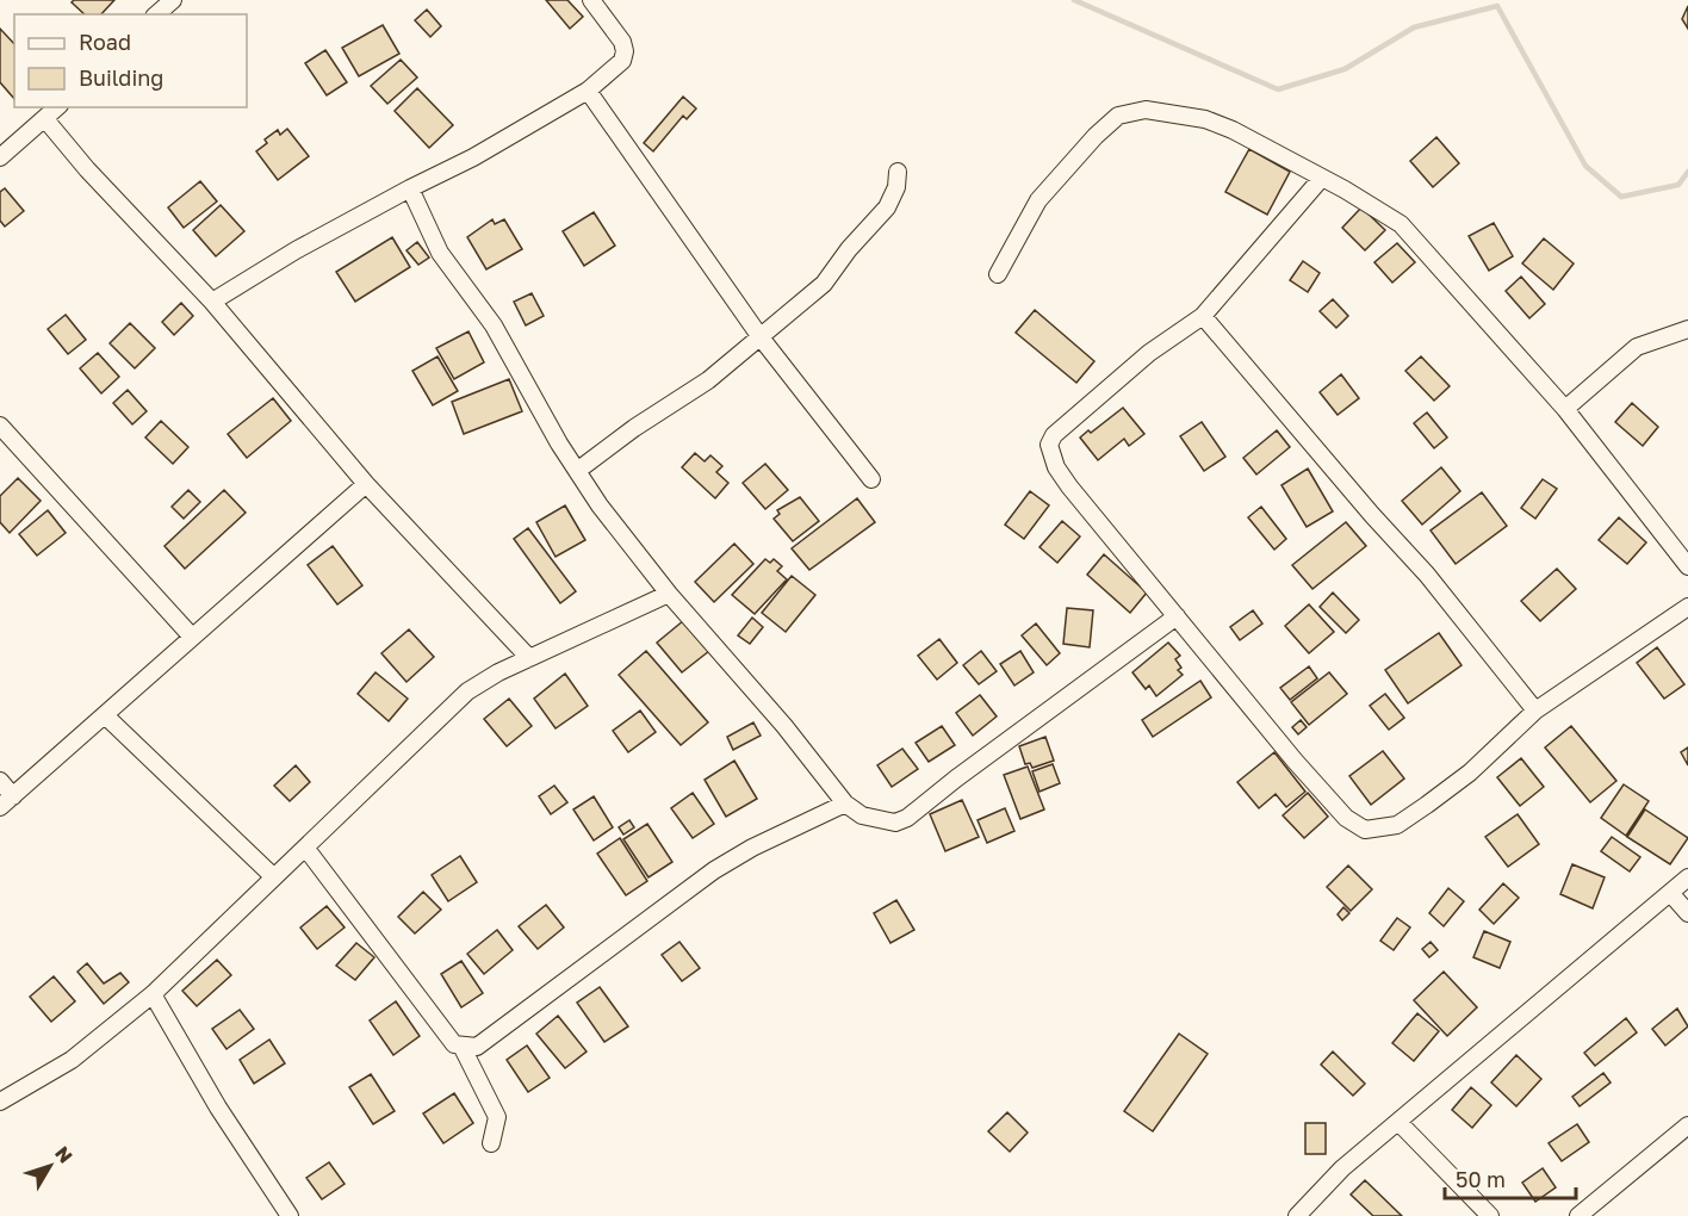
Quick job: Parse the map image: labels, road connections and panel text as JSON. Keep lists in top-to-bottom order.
{
  "legend": ["Road", "Building"],
  "scale_bar": "50 m",
  "north": "top right"
}
